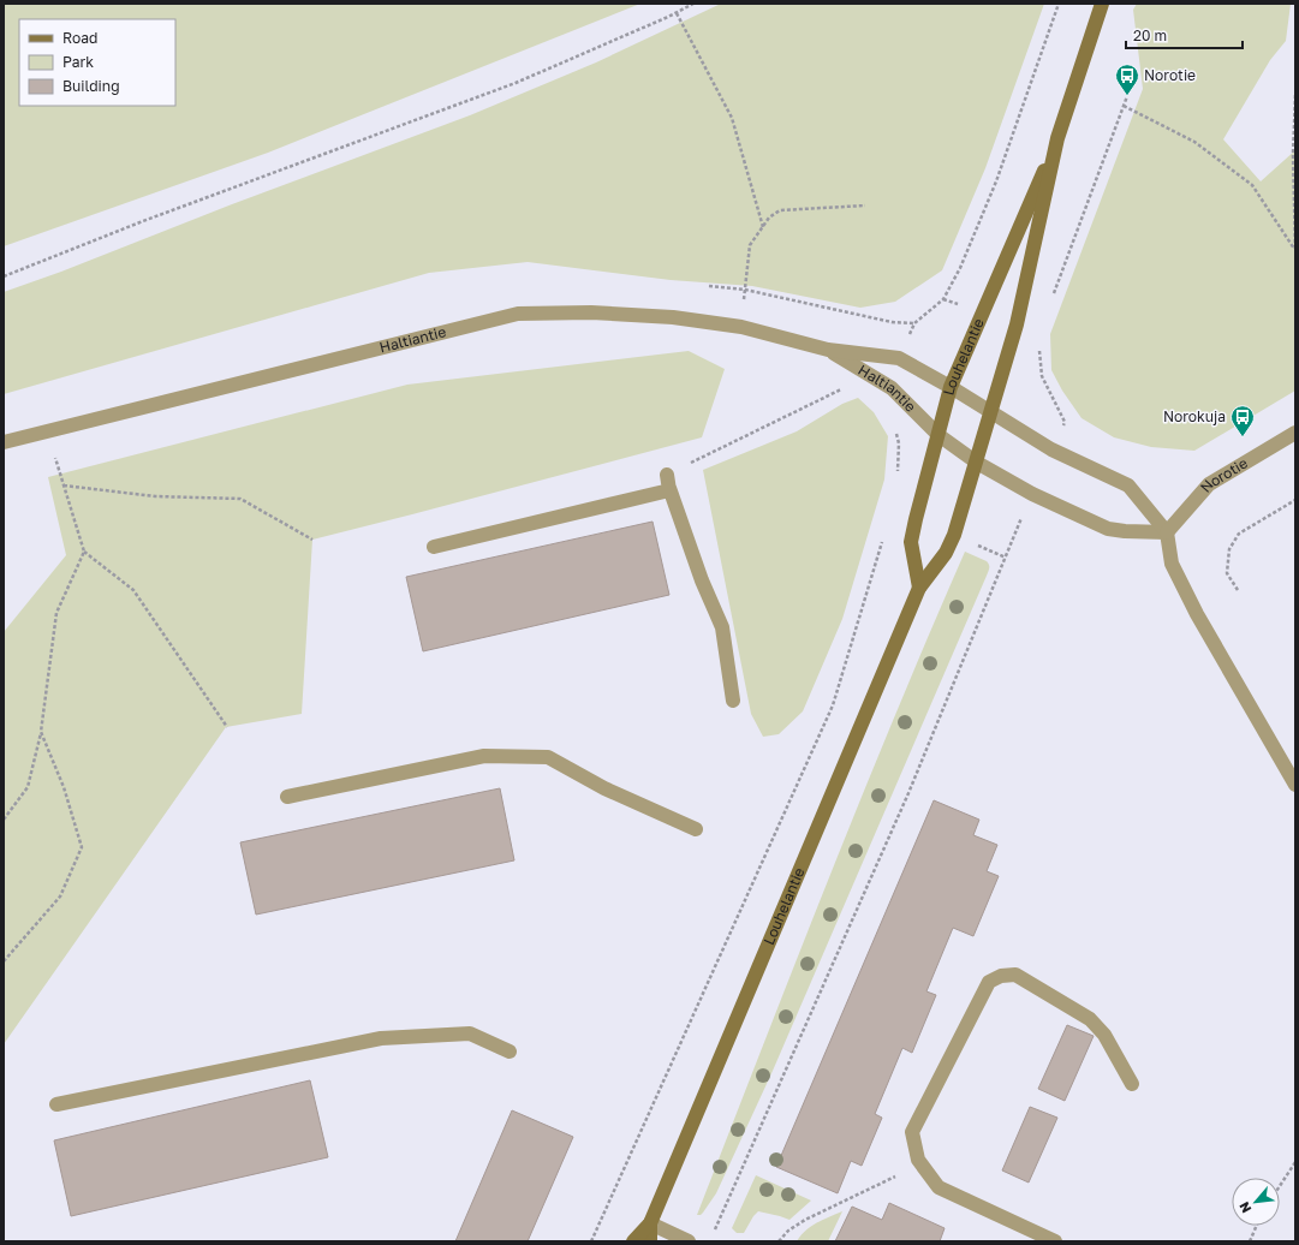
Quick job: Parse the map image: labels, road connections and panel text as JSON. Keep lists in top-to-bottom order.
{
  "streets": {
    "main road": ["Louhelantie"],
    "street": ["Haltiantie", "Norotie"]
  },
  "crossings": [
    ["Haltiantie", "Louhelantie"]
  ],
  "places": {
    "bus stop": ["Norotie", "Norokuja"]
  },
  "legend": ["Road", "Park", "Building"],
  "scale_bar": "20 m",
  "north": "bottom left"
}
